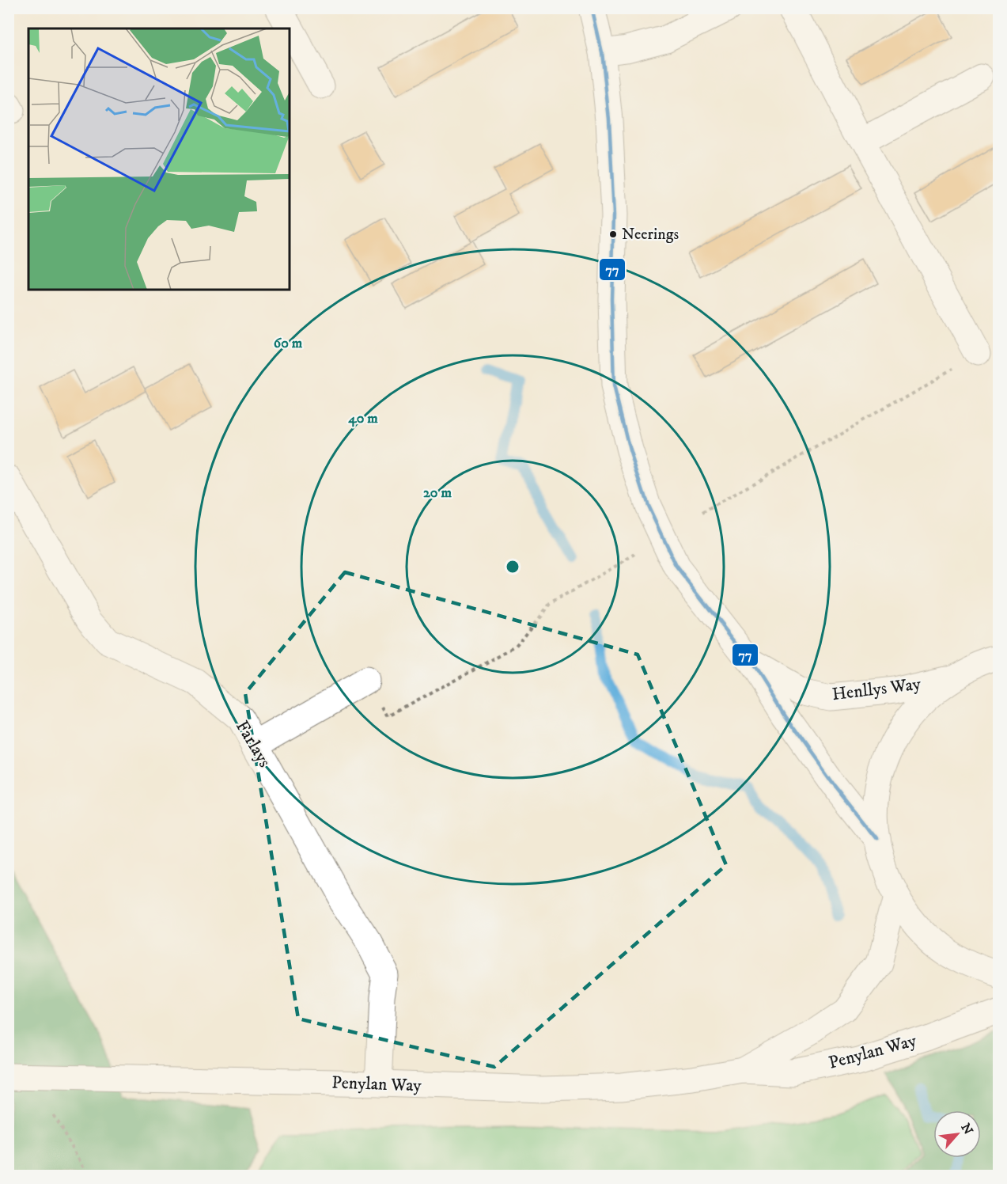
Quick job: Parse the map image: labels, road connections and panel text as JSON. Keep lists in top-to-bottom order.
{
  "streets": {
    "street": ["Henllys Way", "Farlays", "Penylan Way"]
  },
  "crossings": [
    ["Farlays", "Penylan Way"]
  ],
  "places": ["Neerings"],
  "lines": ["transit line 77"],
  "north": "top right",
  "rings": ["60 m", "40 m", "20 m"]
}
